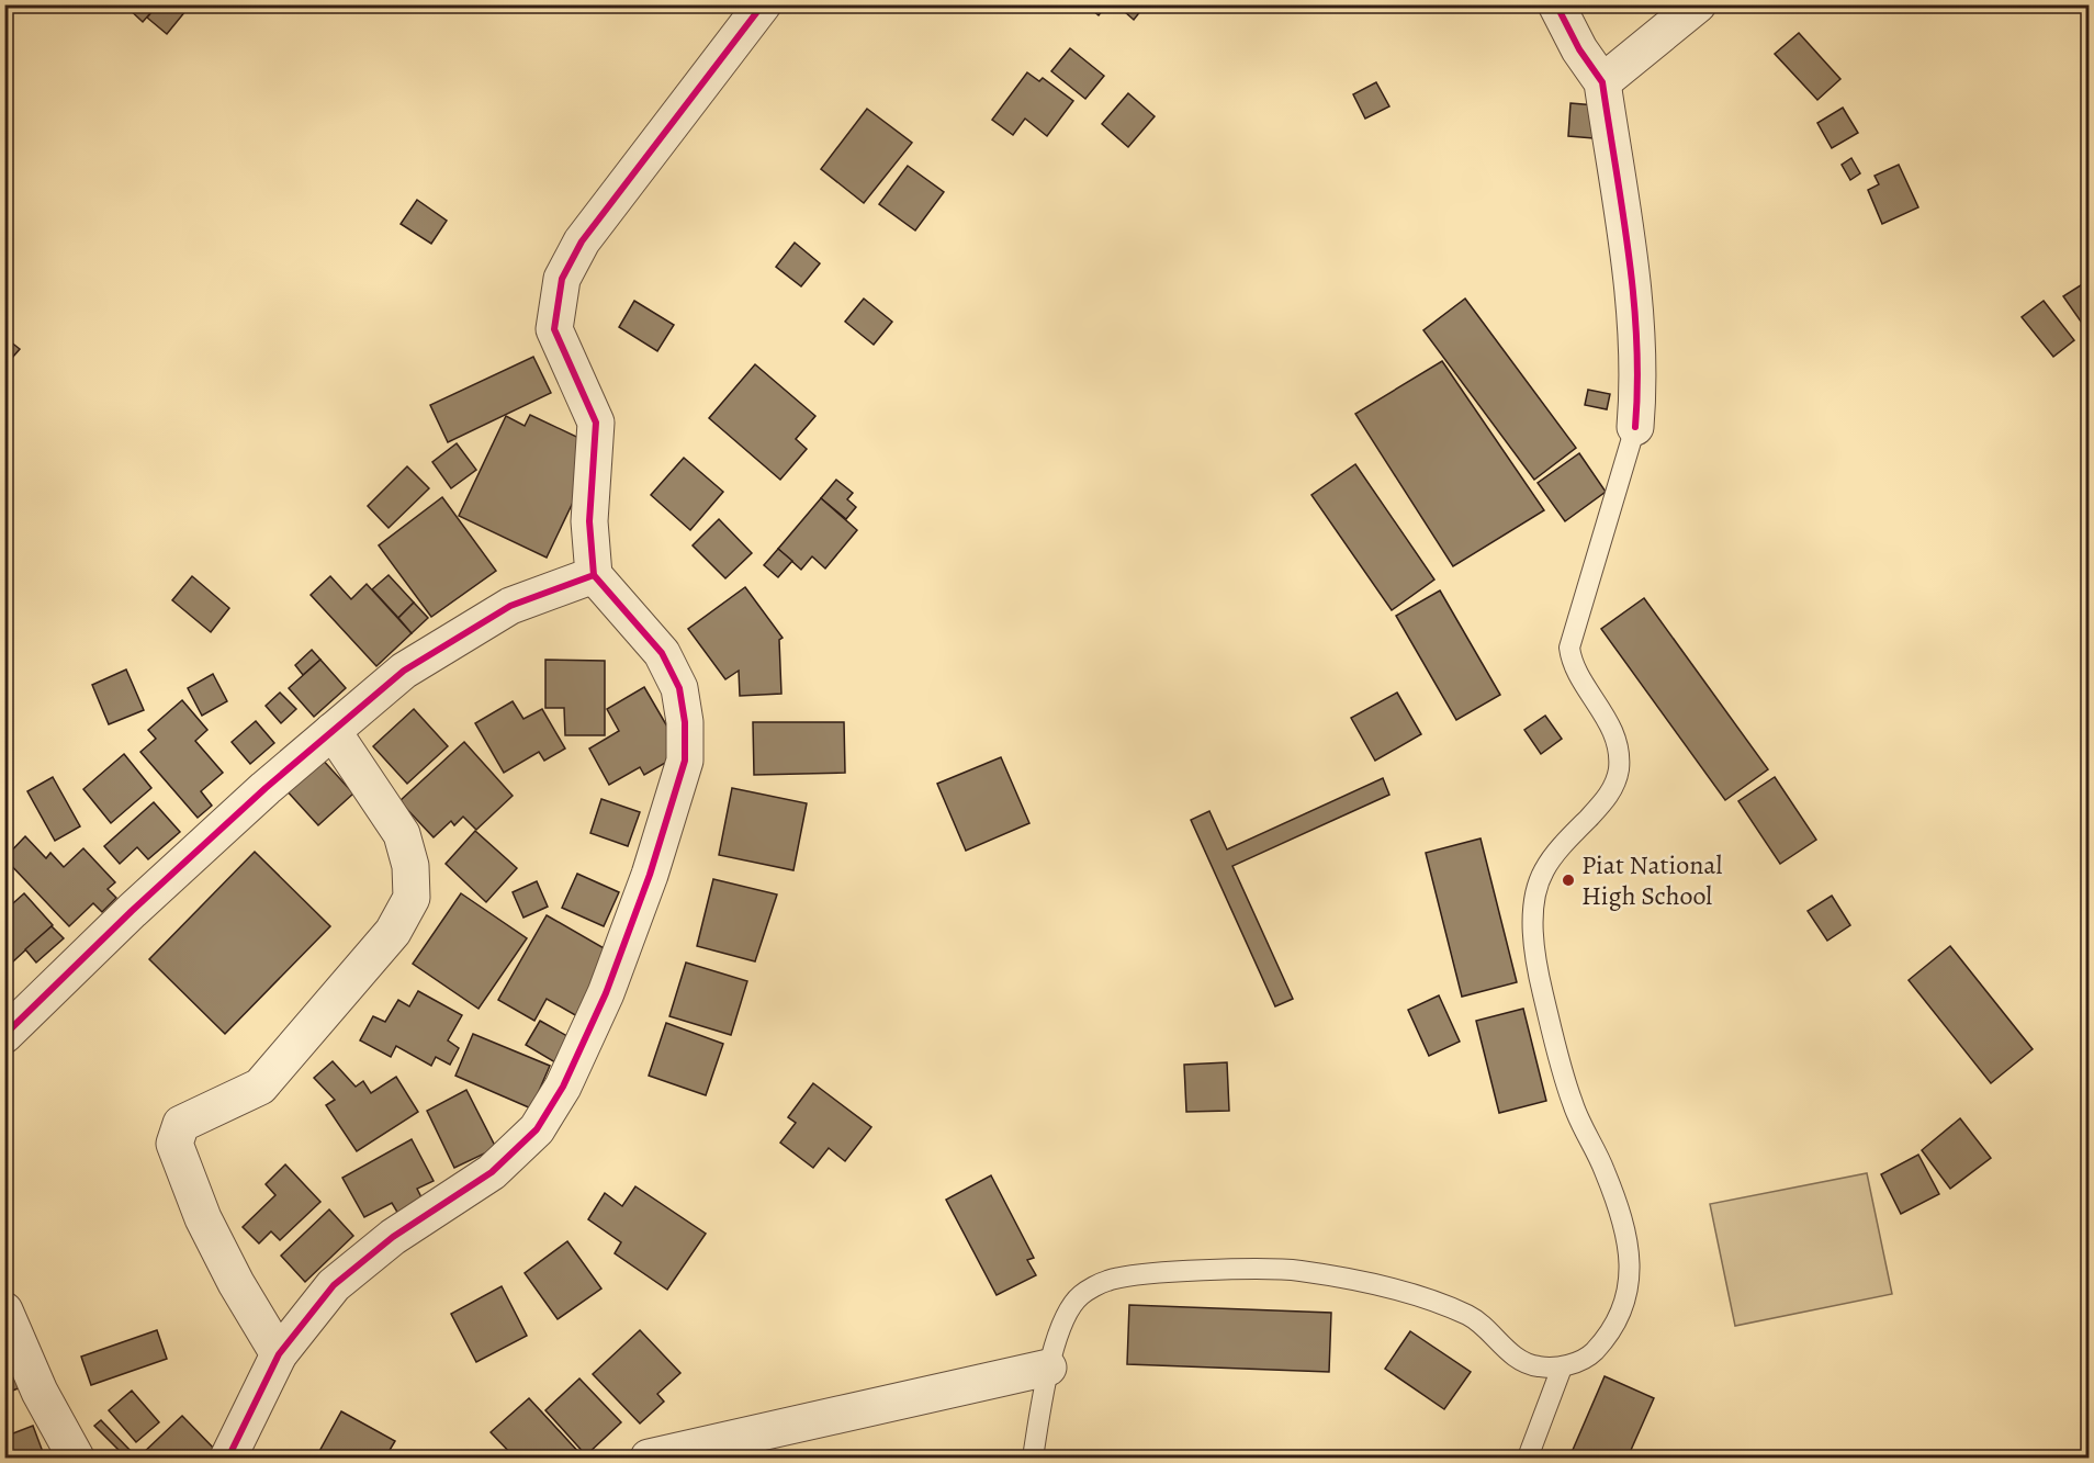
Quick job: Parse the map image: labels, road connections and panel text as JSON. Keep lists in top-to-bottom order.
{
  "places": ["Piat National High School"]
}
